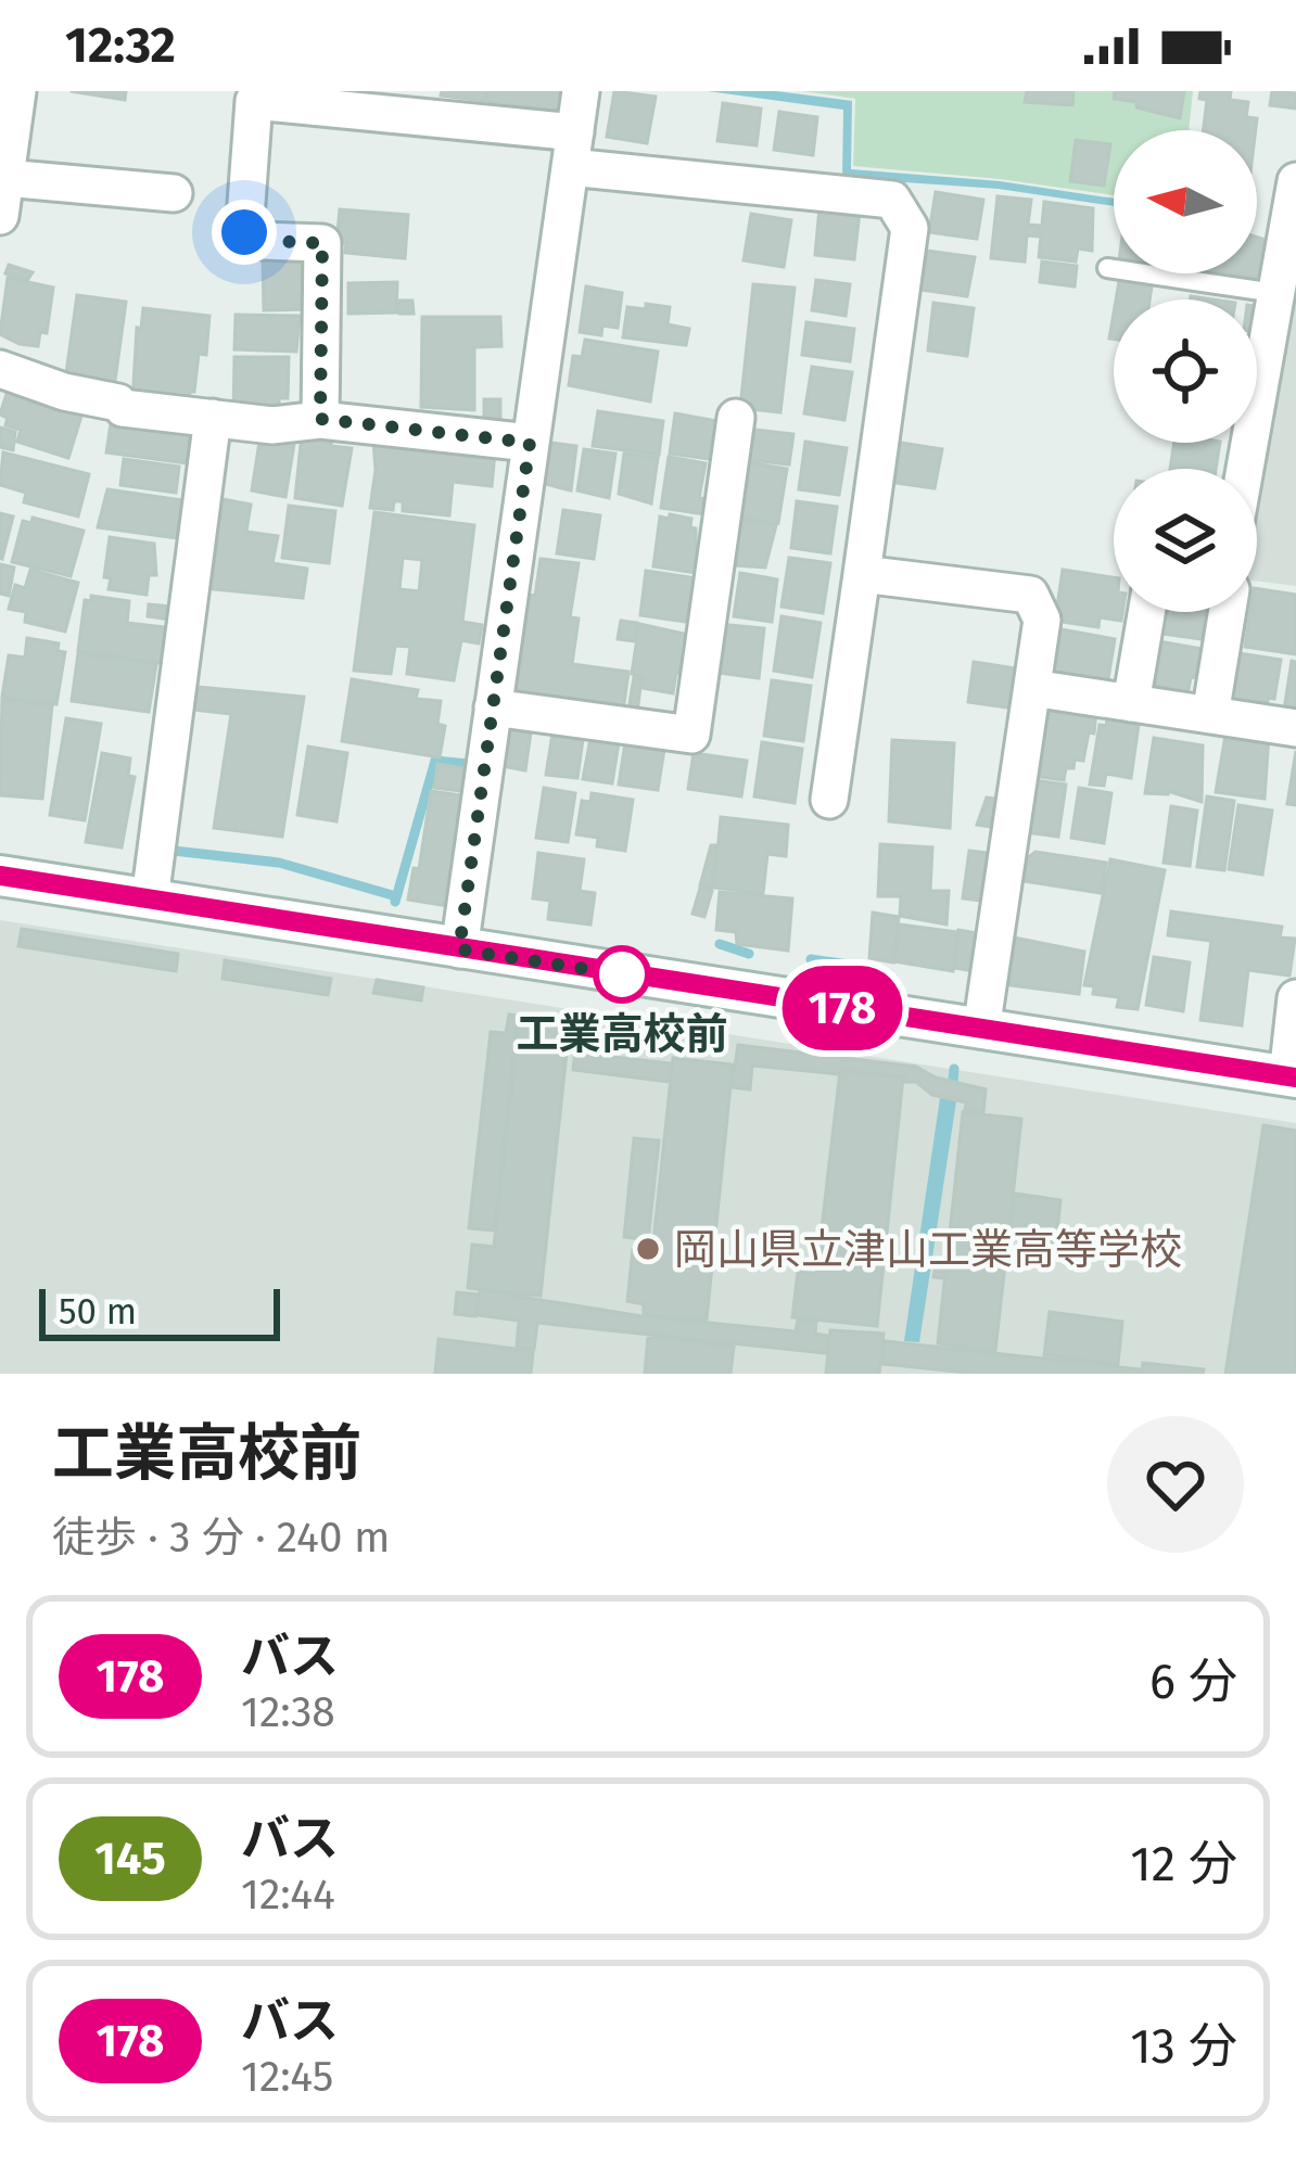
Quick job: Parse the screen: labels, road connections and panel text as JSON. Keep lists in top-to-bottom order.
{
  "places": ["工業高校前", "岡山県立津山工業高等学校"],
  "lines": ["bus line 178"],
  "scale_bar": "50 m",
  "north": "left",
  "page": {
    "status": "12:32",
    "on_map": "178",
    "scale": "50 m",
    "heading": ["工業高校前", "徒歩 · 3 分 · 240 m"],
    "list": [
      {
        "mark": "178",
        "name": "バス",
        "note": "12:38",
        "value": "6 分"
      },
      {
        "mark": "145",
        "name": "バス",
        "note": "12:44",
        "value": "12 分"
      },
      {
        "mark": "178",
        "name": "バス",
        "note": "12:45",
        "value": "13 分"
      }
    ]
  }
}
